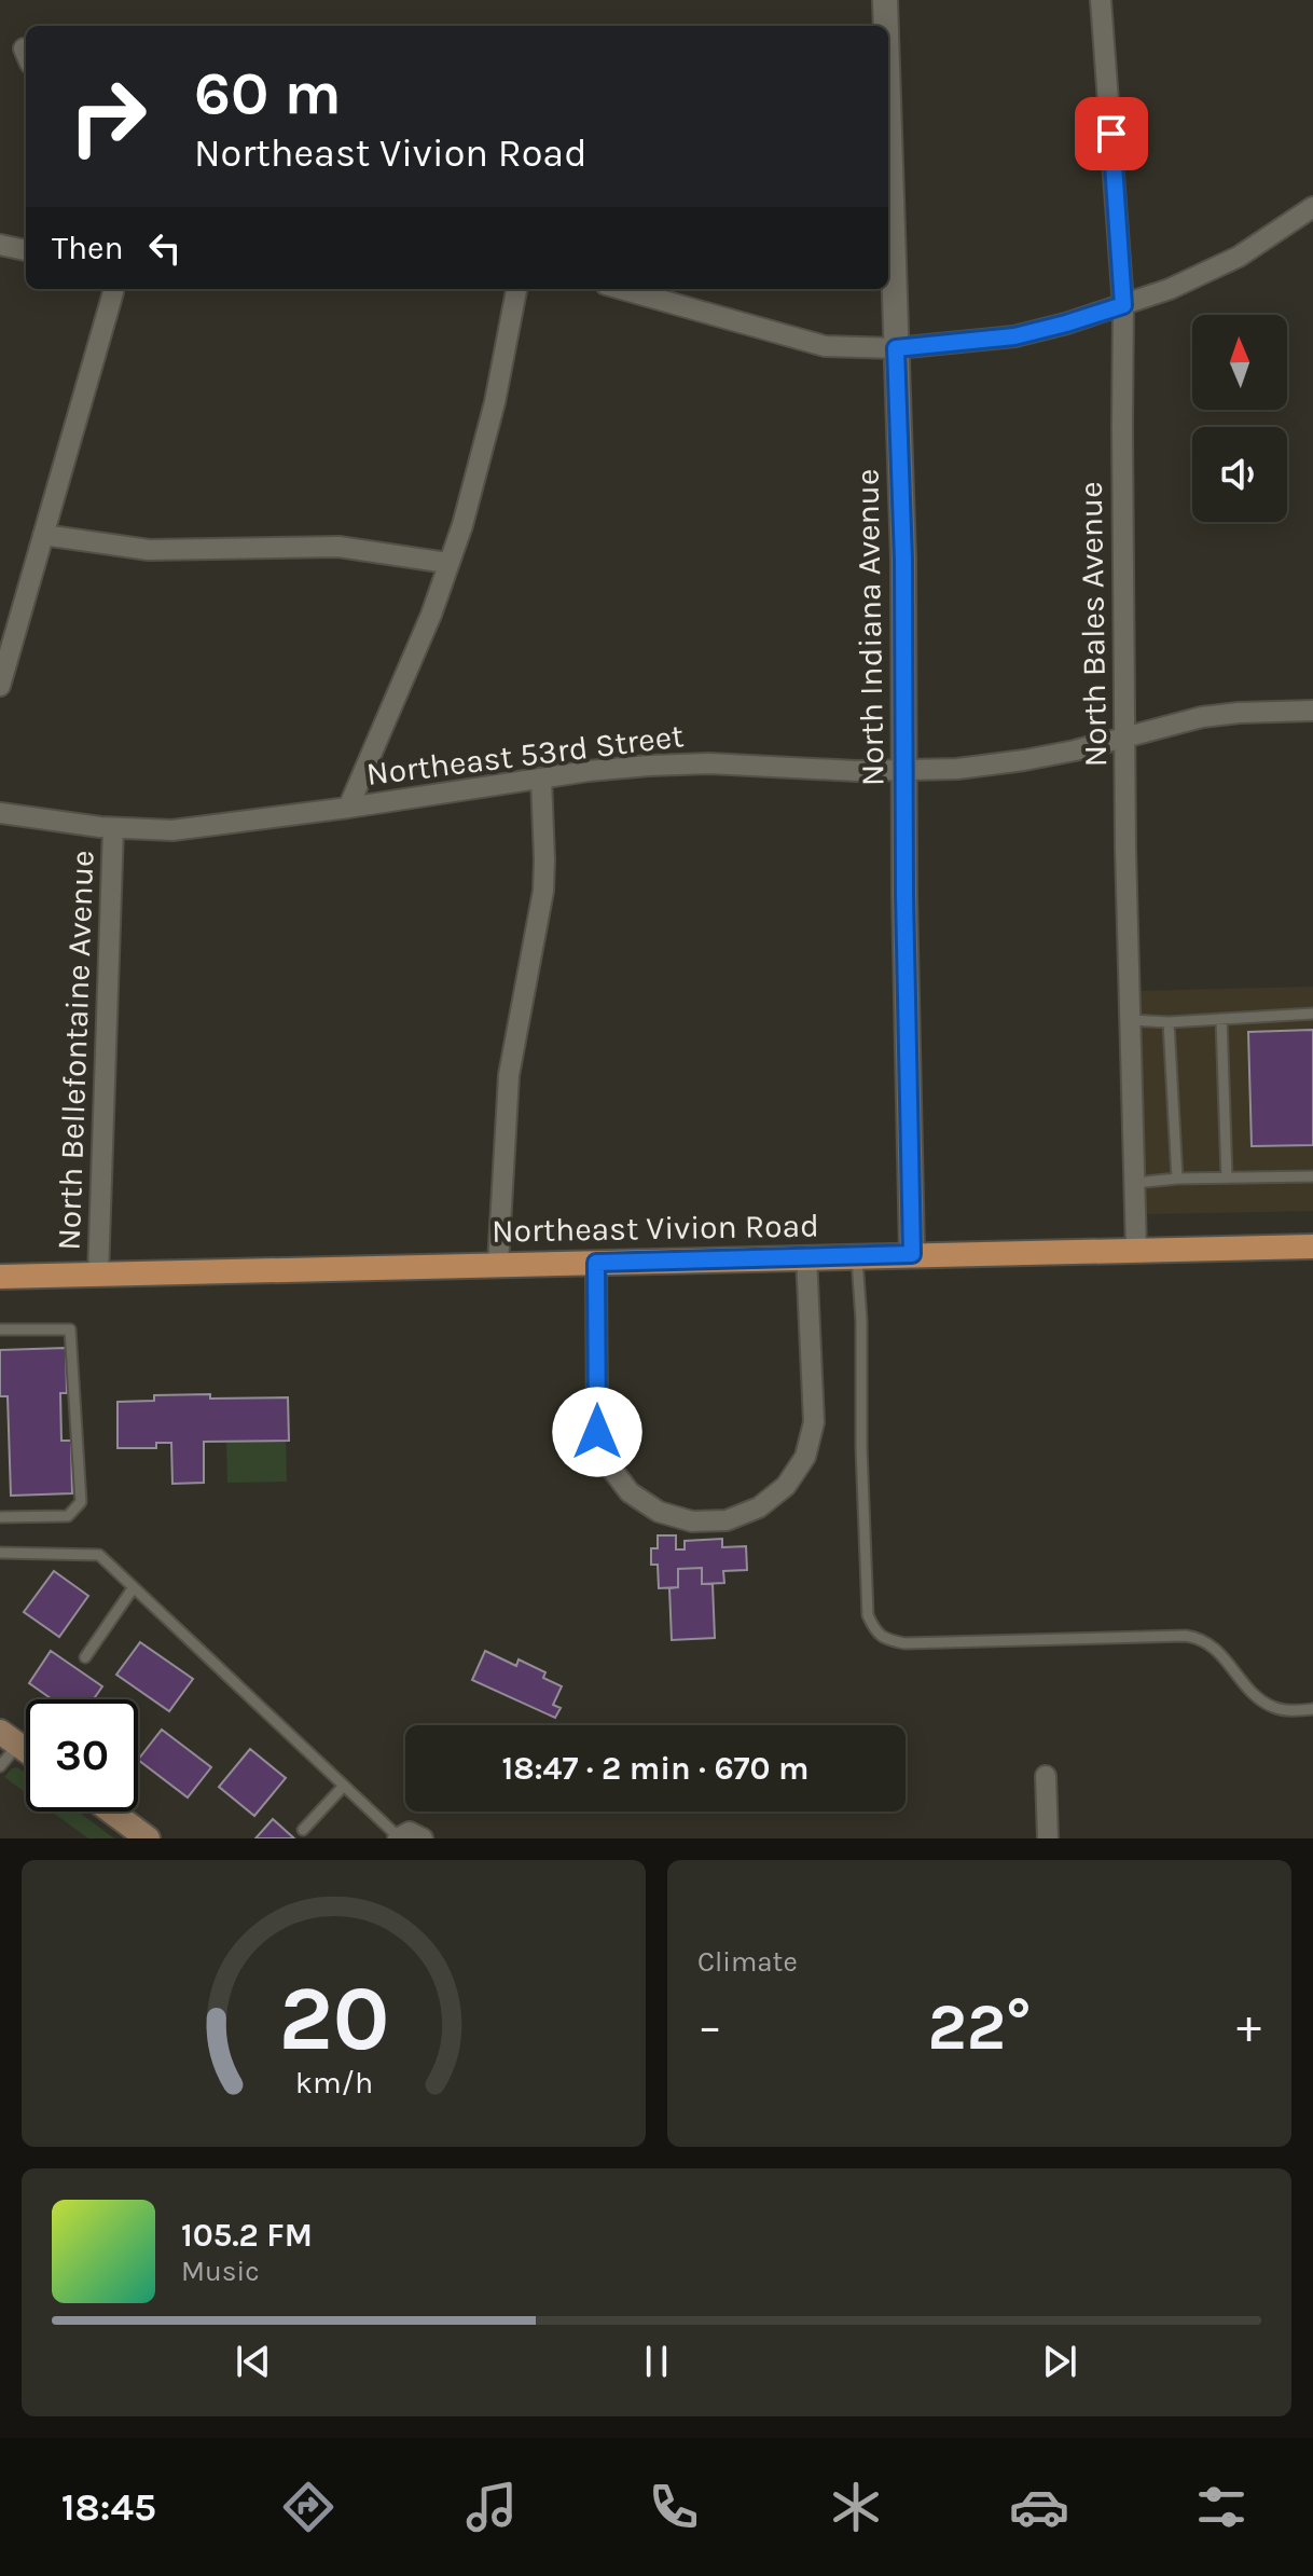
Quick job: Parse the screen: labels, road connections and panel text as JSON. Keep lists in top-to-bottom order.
{
  "streets": {
    "main road": ["Northeast Vivion Road"],
    "street": [
      "North Bales Avenue",
      "North Indiana Avenue",
      "Northeast 53rd Street",
      "North Bellefontaine Avenue"
    ]
  },
  "crossings": [
    ["North Bales Avenue", "Northeast 53rd Street"],
    ["North Bales Avenue", "Northeast Vivion Road"],
    ["North Indiana Avenue", "Northeast 53rd Street"],
    ["North Indiana Avenue", "Northeast Vivion Road"],
    ["Northeast 53rd Street", "North Bellefontaine Avenue"],
    ["North Bellefontaine Avenue", "Northeast Vivion Road"]
  ],
  "north": "top",
  "page": {
    "turn": ["60 m", "Northeast Vivion Road"],
    "then": "Then",
    "limit": "30",
    "trip": "18:47 · 2 min · 670 m",
    "tile": "Climate",
    "heat": ["−", "22°", "+"],
    "song": ["105.2 FM", "Music"],
    "tabs": "18:45",
    "gauge": ["20", "km/h"]
  }
}
